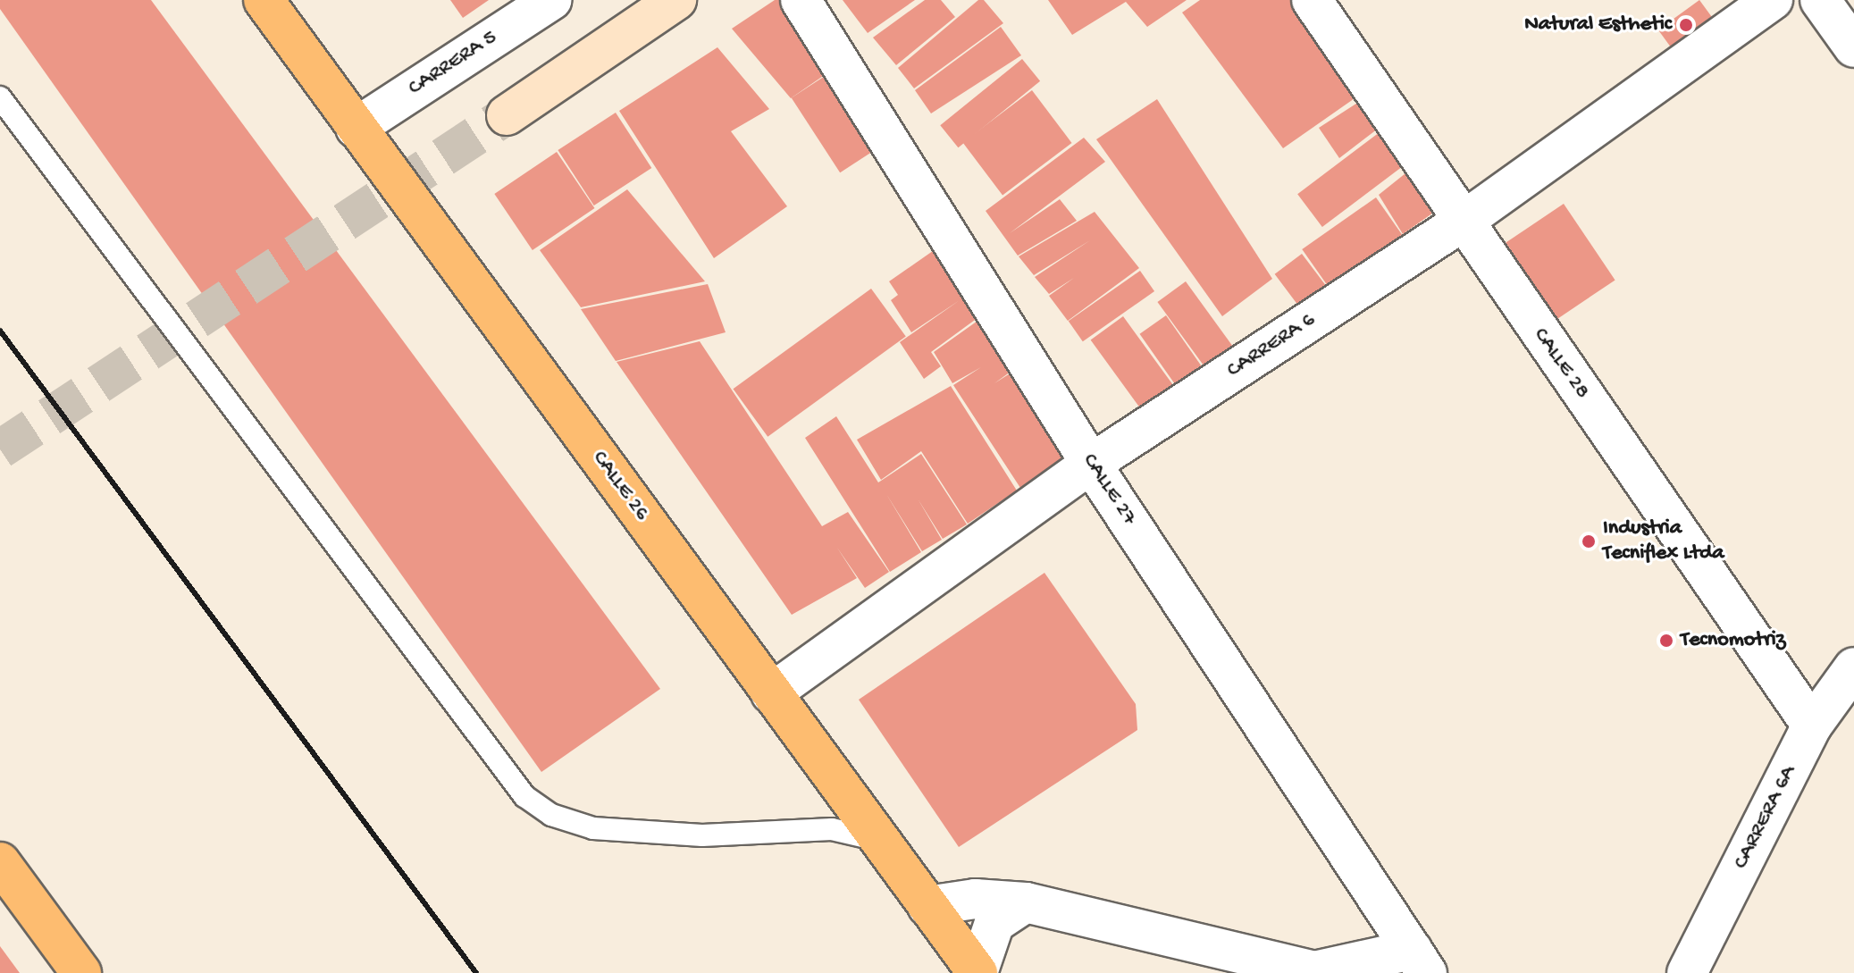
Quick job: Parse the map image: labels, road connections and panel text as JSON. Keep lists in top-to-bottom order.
{
  "streets": {
    "main road": ["CALLE 26"],
    "street": [
      "CARRERA 5",
      "CARRERA 6",
      "CALLE 28",
      "CALLE 27",
      "CARRERA 6A"
    ]
  },
  "crossings": [
    ["CARRERA 5", "CALLE 26"],
    ["CARRERA 6", "CALLE 28"],
    ["CARRERA 6", "CALLE 26"],
    ["CARRERA 6", "CALLE 27"],
    ["CALLE 28", "CARRERA 6A"]
  ],
  "places": ["Natural Esthetic", "Industria Tecniflex Ltda", "Tecnomotriz"]
}
